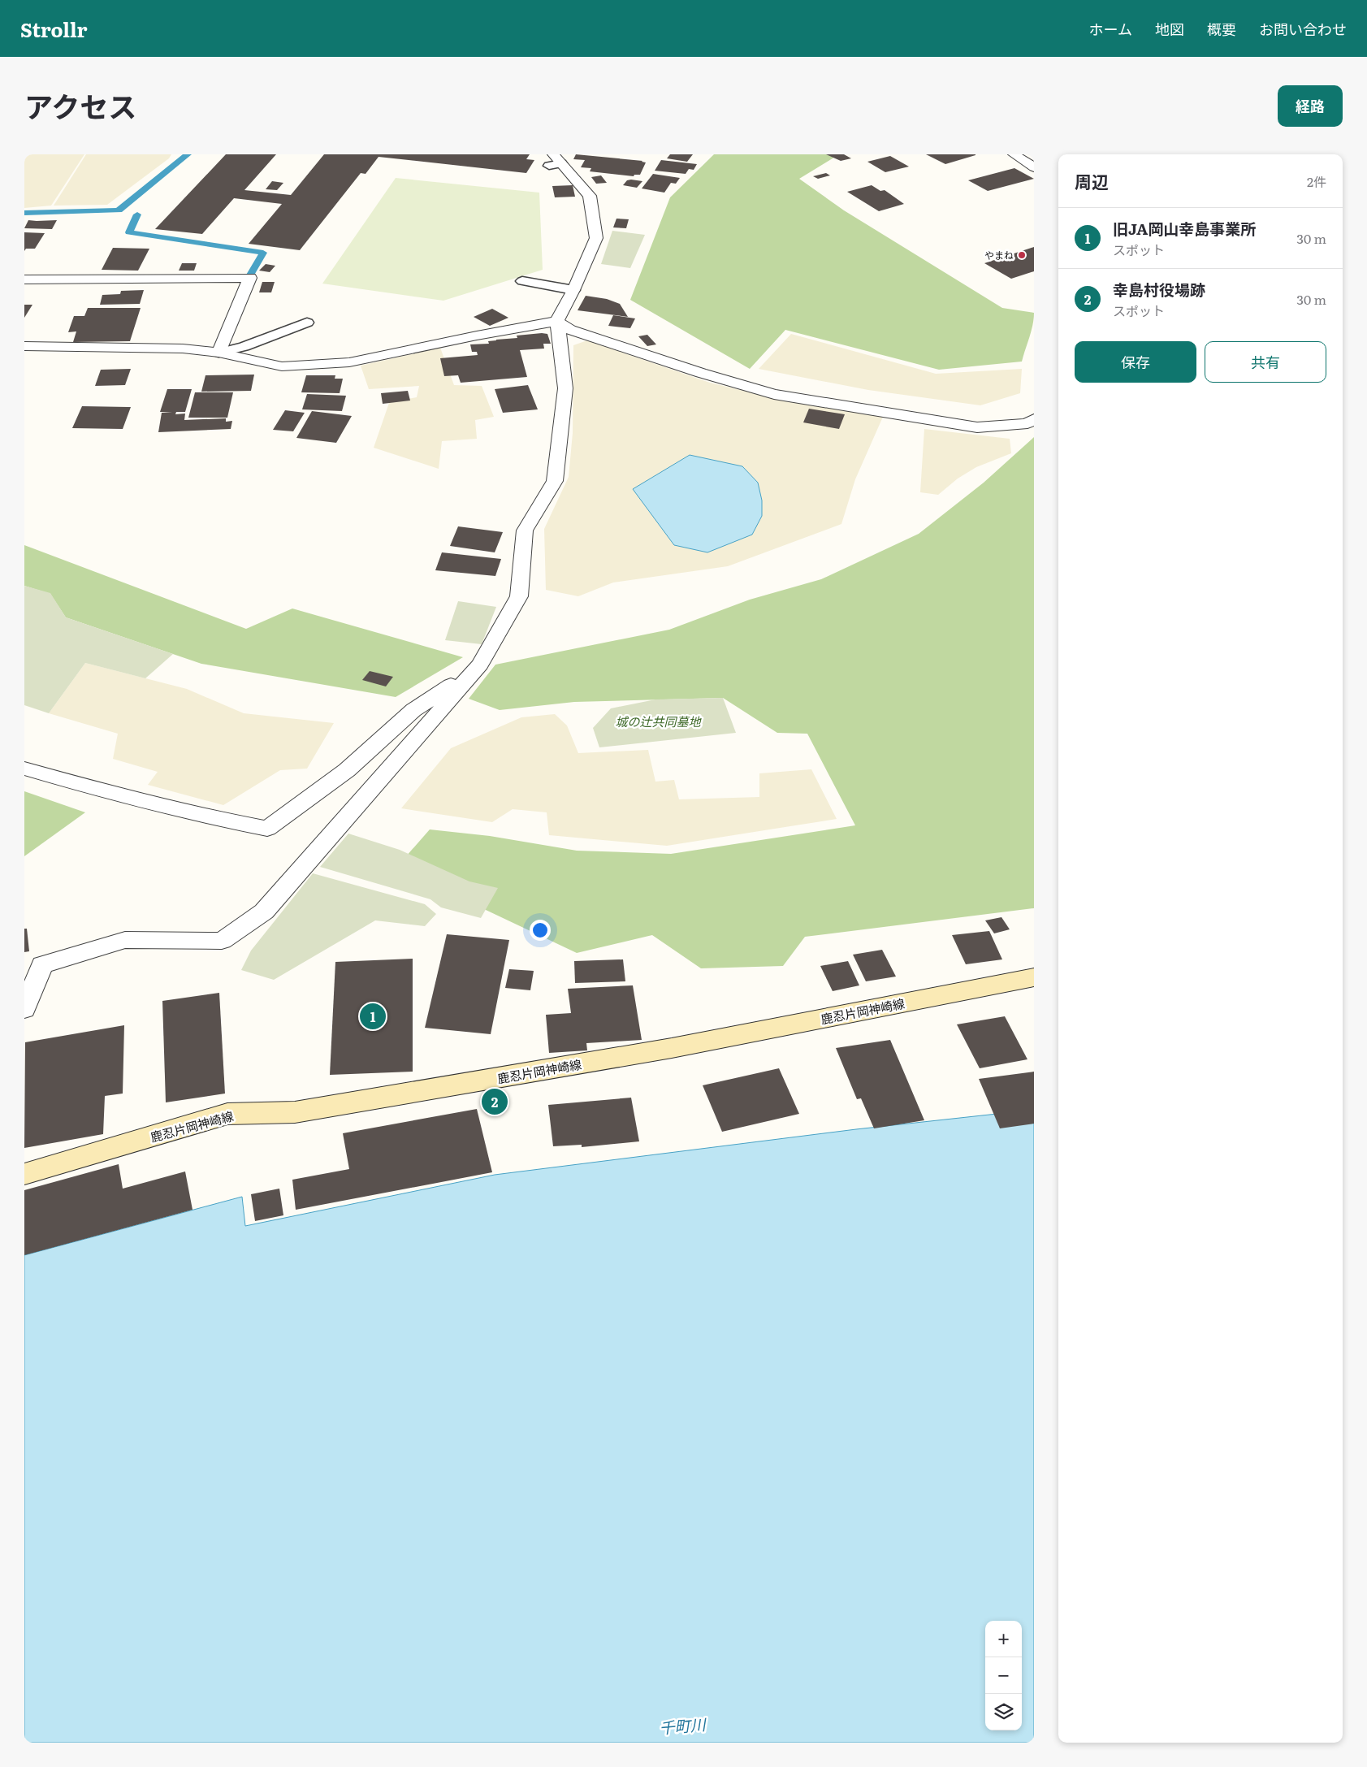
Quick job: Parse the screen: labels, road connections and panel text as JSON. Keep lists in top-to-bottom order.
{
  "streets": {
    "main road": ["鹿忍片岡神崎線"]
  },
  "water": ["千町川"],
  "parks": ["城の辻共同墓地"],
  "places": ["やまね"],
  "page": {
    "header": "Strollr",
    "nav": [
      "ホーム",
      "地図",
      "概要",
      "お問い合わせ"
    ],
    "title": "アクセス",
    "buttons": [
      "経路",
      ["保存", "共有"]
    ],
    "heading": ["周辺", "2件"],
    "list": [
      {
        "mark": "1",
        "name": "旧JA岡山幸島事業所",
        "note": "スポット",
        "value": "30 m"
      },
      {
        "mark": "2",
        "name": "幸島村役場跡",
        "note": "スポット",
        "value": "30 m"
      }
    ],
    "pins": ["1", "2"],
    "map_buttons": ["+", "−"]
  }
}
